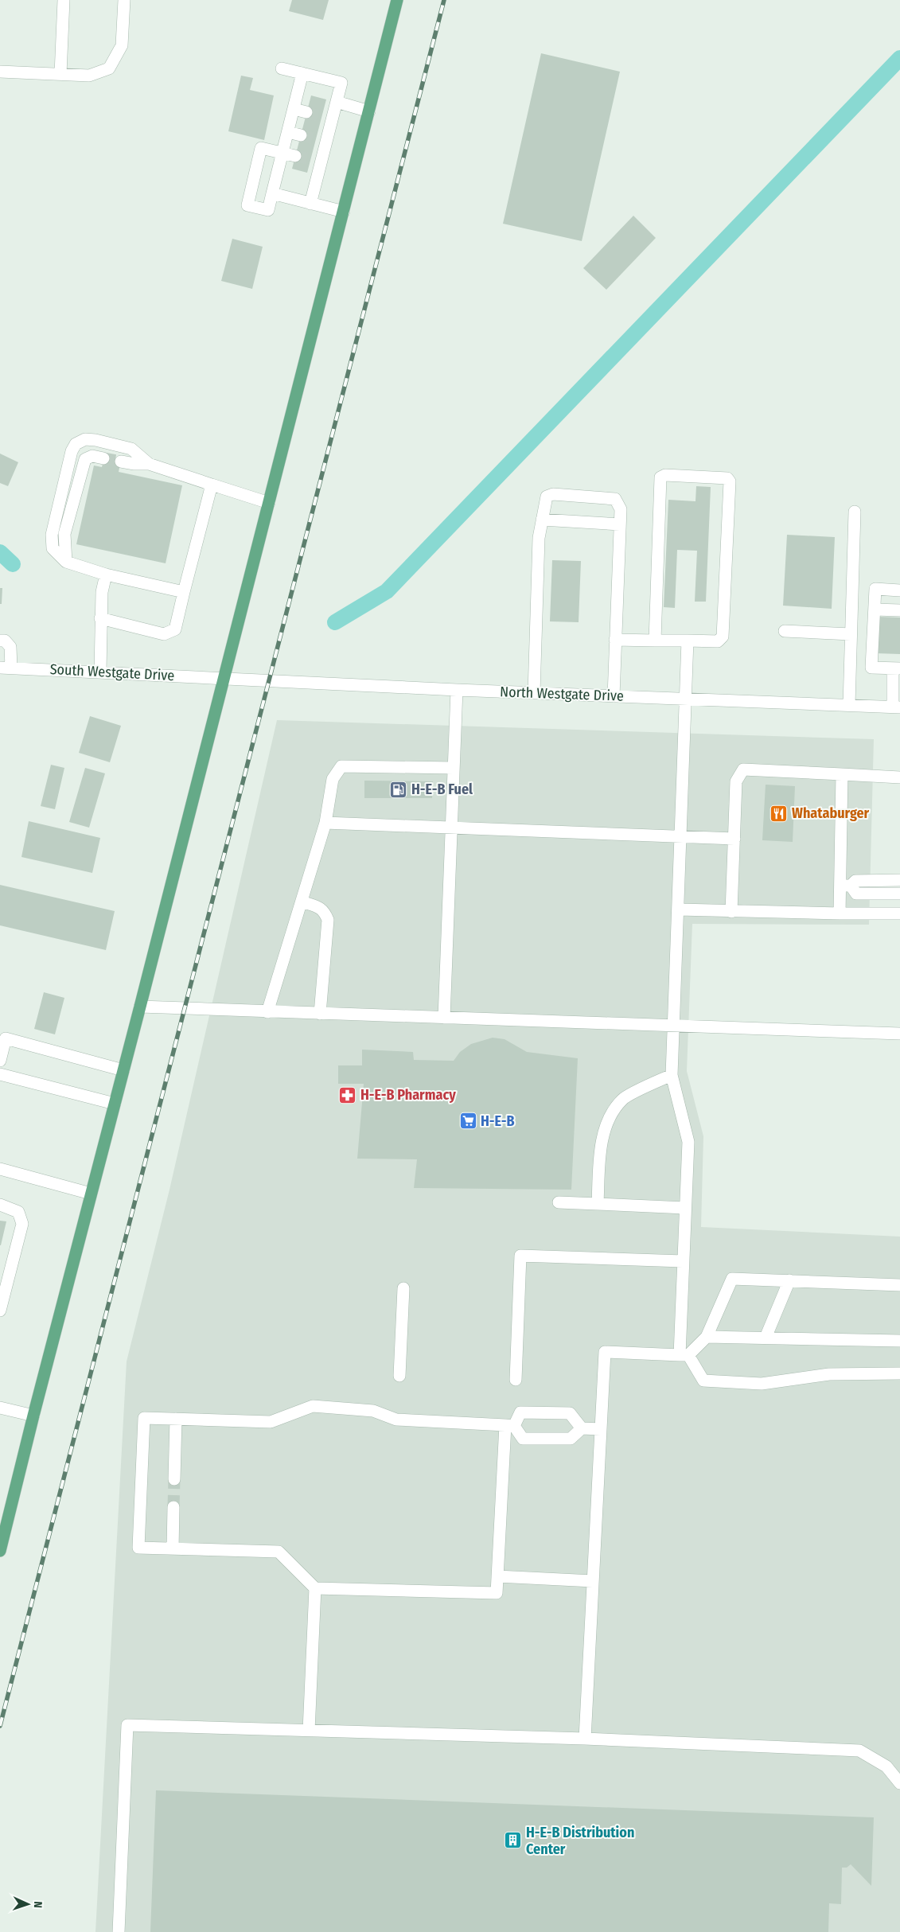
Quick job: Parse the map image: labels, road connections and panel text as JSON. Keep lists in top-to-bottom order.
{
  "streets": {
    "street": ["South Westgate Drive", "North Westgate Drive"]
  },
  "crossings": [
    ["South Westgate Drive", "North Westgate Drive"]
  ],
  "places": {
    "fuel station": ["H-E-B Fuel"],
    "restaurant": ["Whataburger"],
    "pharmacy": ["H-E-B Pharmacy"],
    "supermarket": ["H-E-B"],
    "building": ["H-E-B Distribution Center"]
  },
  "north": "right"
}
